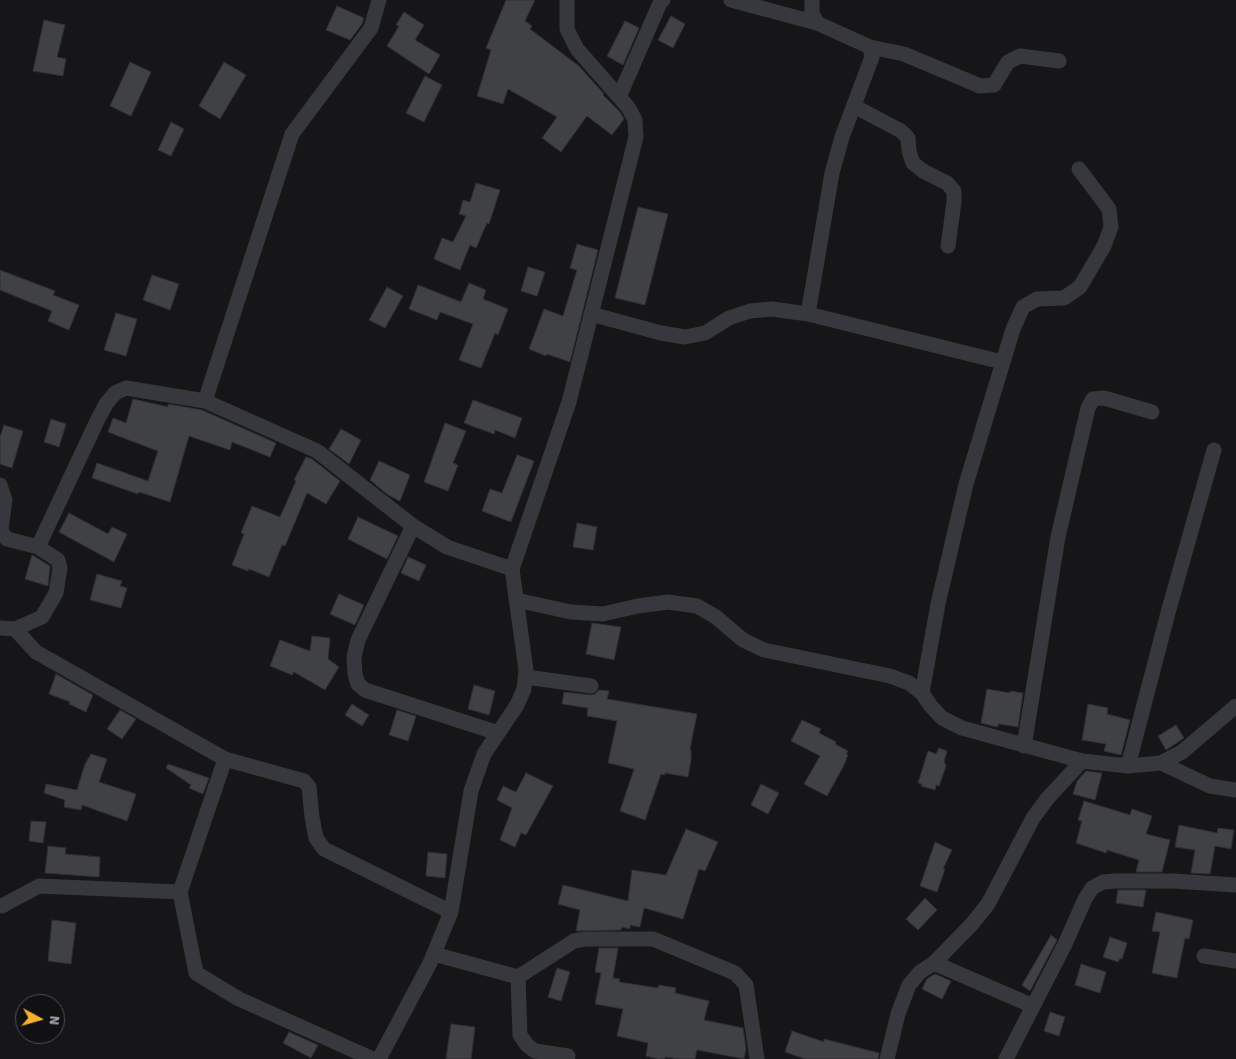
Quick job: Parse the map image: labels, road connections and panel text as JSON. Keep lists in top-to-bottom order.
{
  "north": "right"
}
